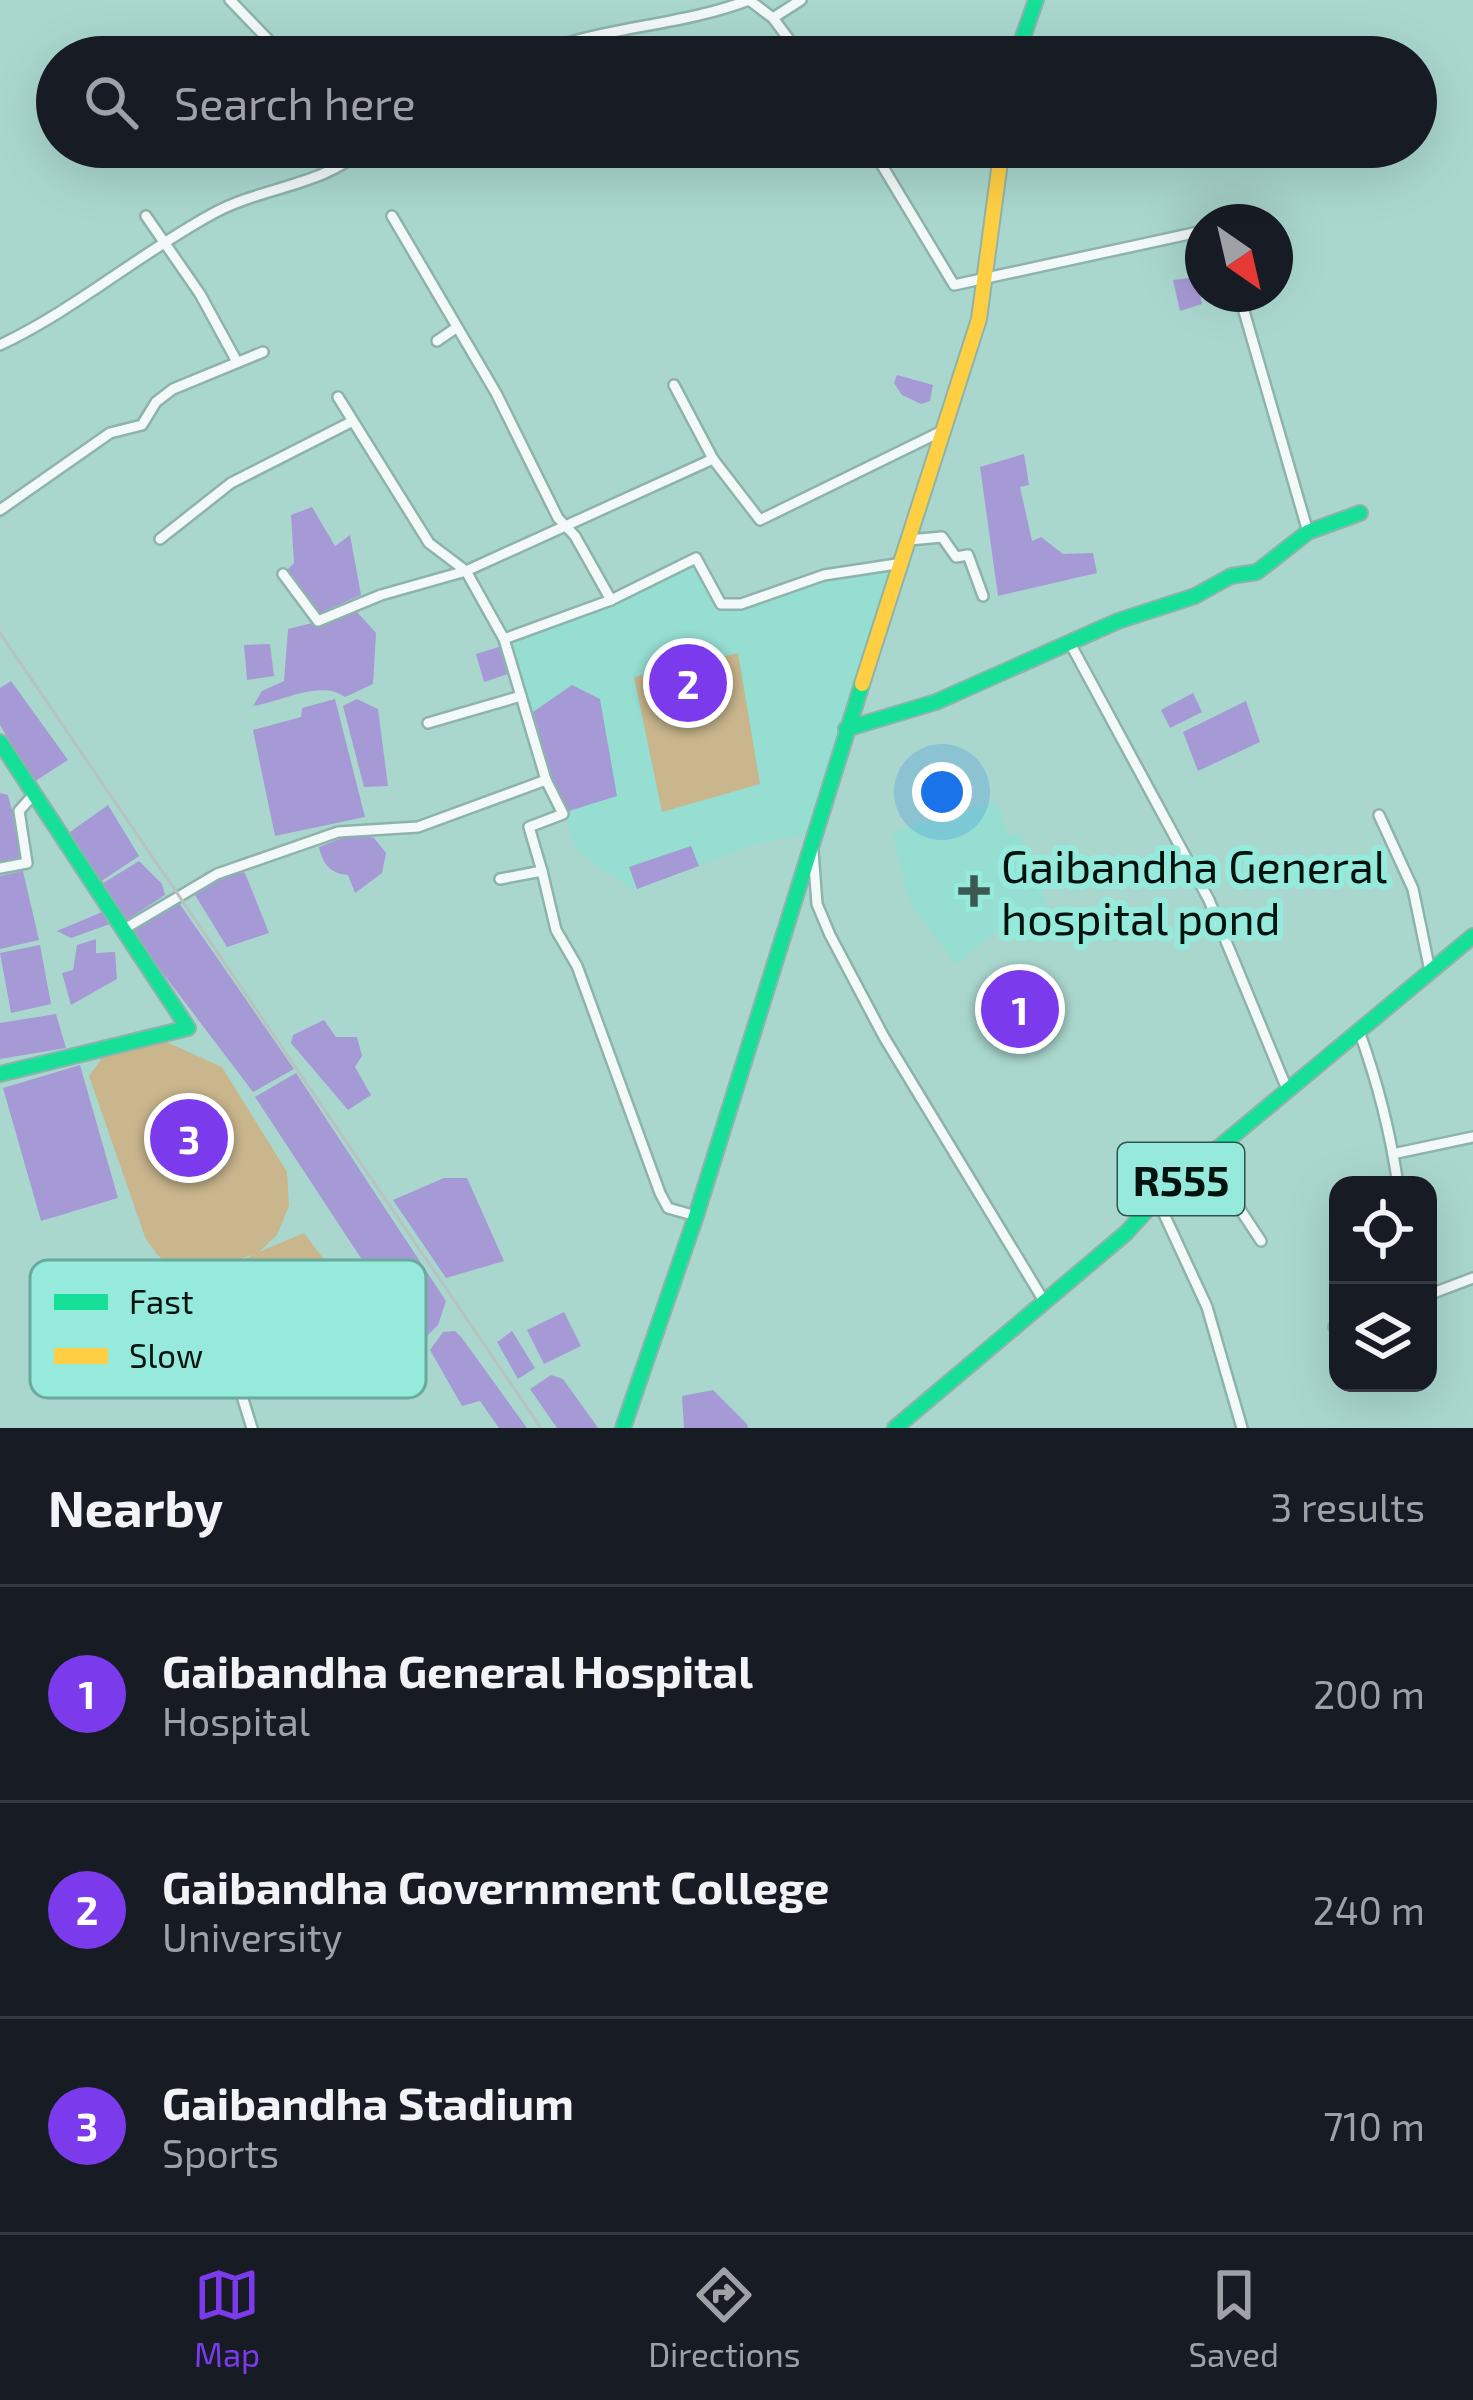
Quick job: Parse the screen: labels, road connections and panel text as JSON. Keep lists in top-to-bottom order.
{
  "streets": {
    "main road": ["R555"]
  },
  "places": {
    "health": ["Gaibandha General hospital pond"]
  },
  "legend": ["Fast", "Slow"],
  "north": "bottom right",
  "page": {
    "search": "Search here",
    "pins": ["2", "1", "3"],
    "heading": ["Nearby", "3 results"],
    "list": [
      {
        "mark": "1",
        "name": "Gaibandha General Hospital",
        "note": "Hospital",
        "value": "200 m"
      },
      {
        "mark": "2",
        "name": "Gaibandha Government College",
        "note": "University",
        "value": "240 m"
      },
      {
        "mark": "3",
        "name": "Gaibandha Stadium",
        "note": "Sports",
        "value": "710 m"
      }
    ],
    "nav": ["Map", "Directions", "Saved"]
  }
}
